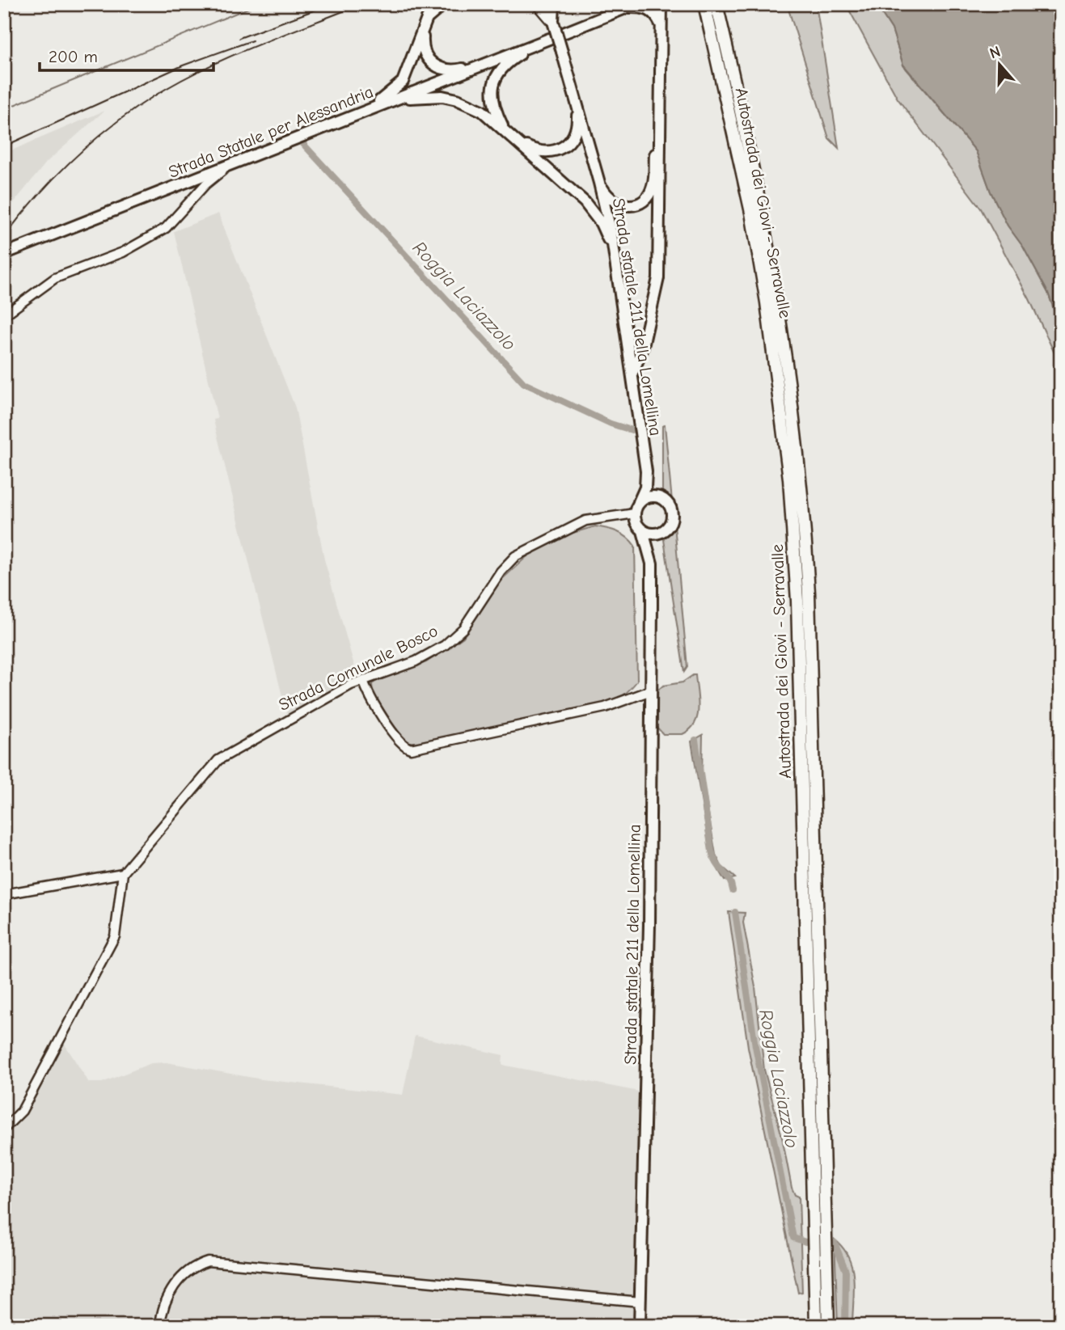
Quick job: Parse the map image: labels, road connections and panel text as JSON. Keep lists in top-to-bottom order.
{
  "streets": {
    "highway": ["Autostrada dei Giovi - Serravalle"],
    "main road": ["Strada Statale per Alessandria", "Strada statale 211 della Lomellina"],
    "street": ["Strada Comunale Bosco"]
  },
  "crossings": [
    ["Strada statale 211 della Lomellina", "Strada Comunale Bosco"]
  ],
  "water": ["Roggia Laciazzolo"],
  "scale_bar": "200 m",
  "north": "top"
}
